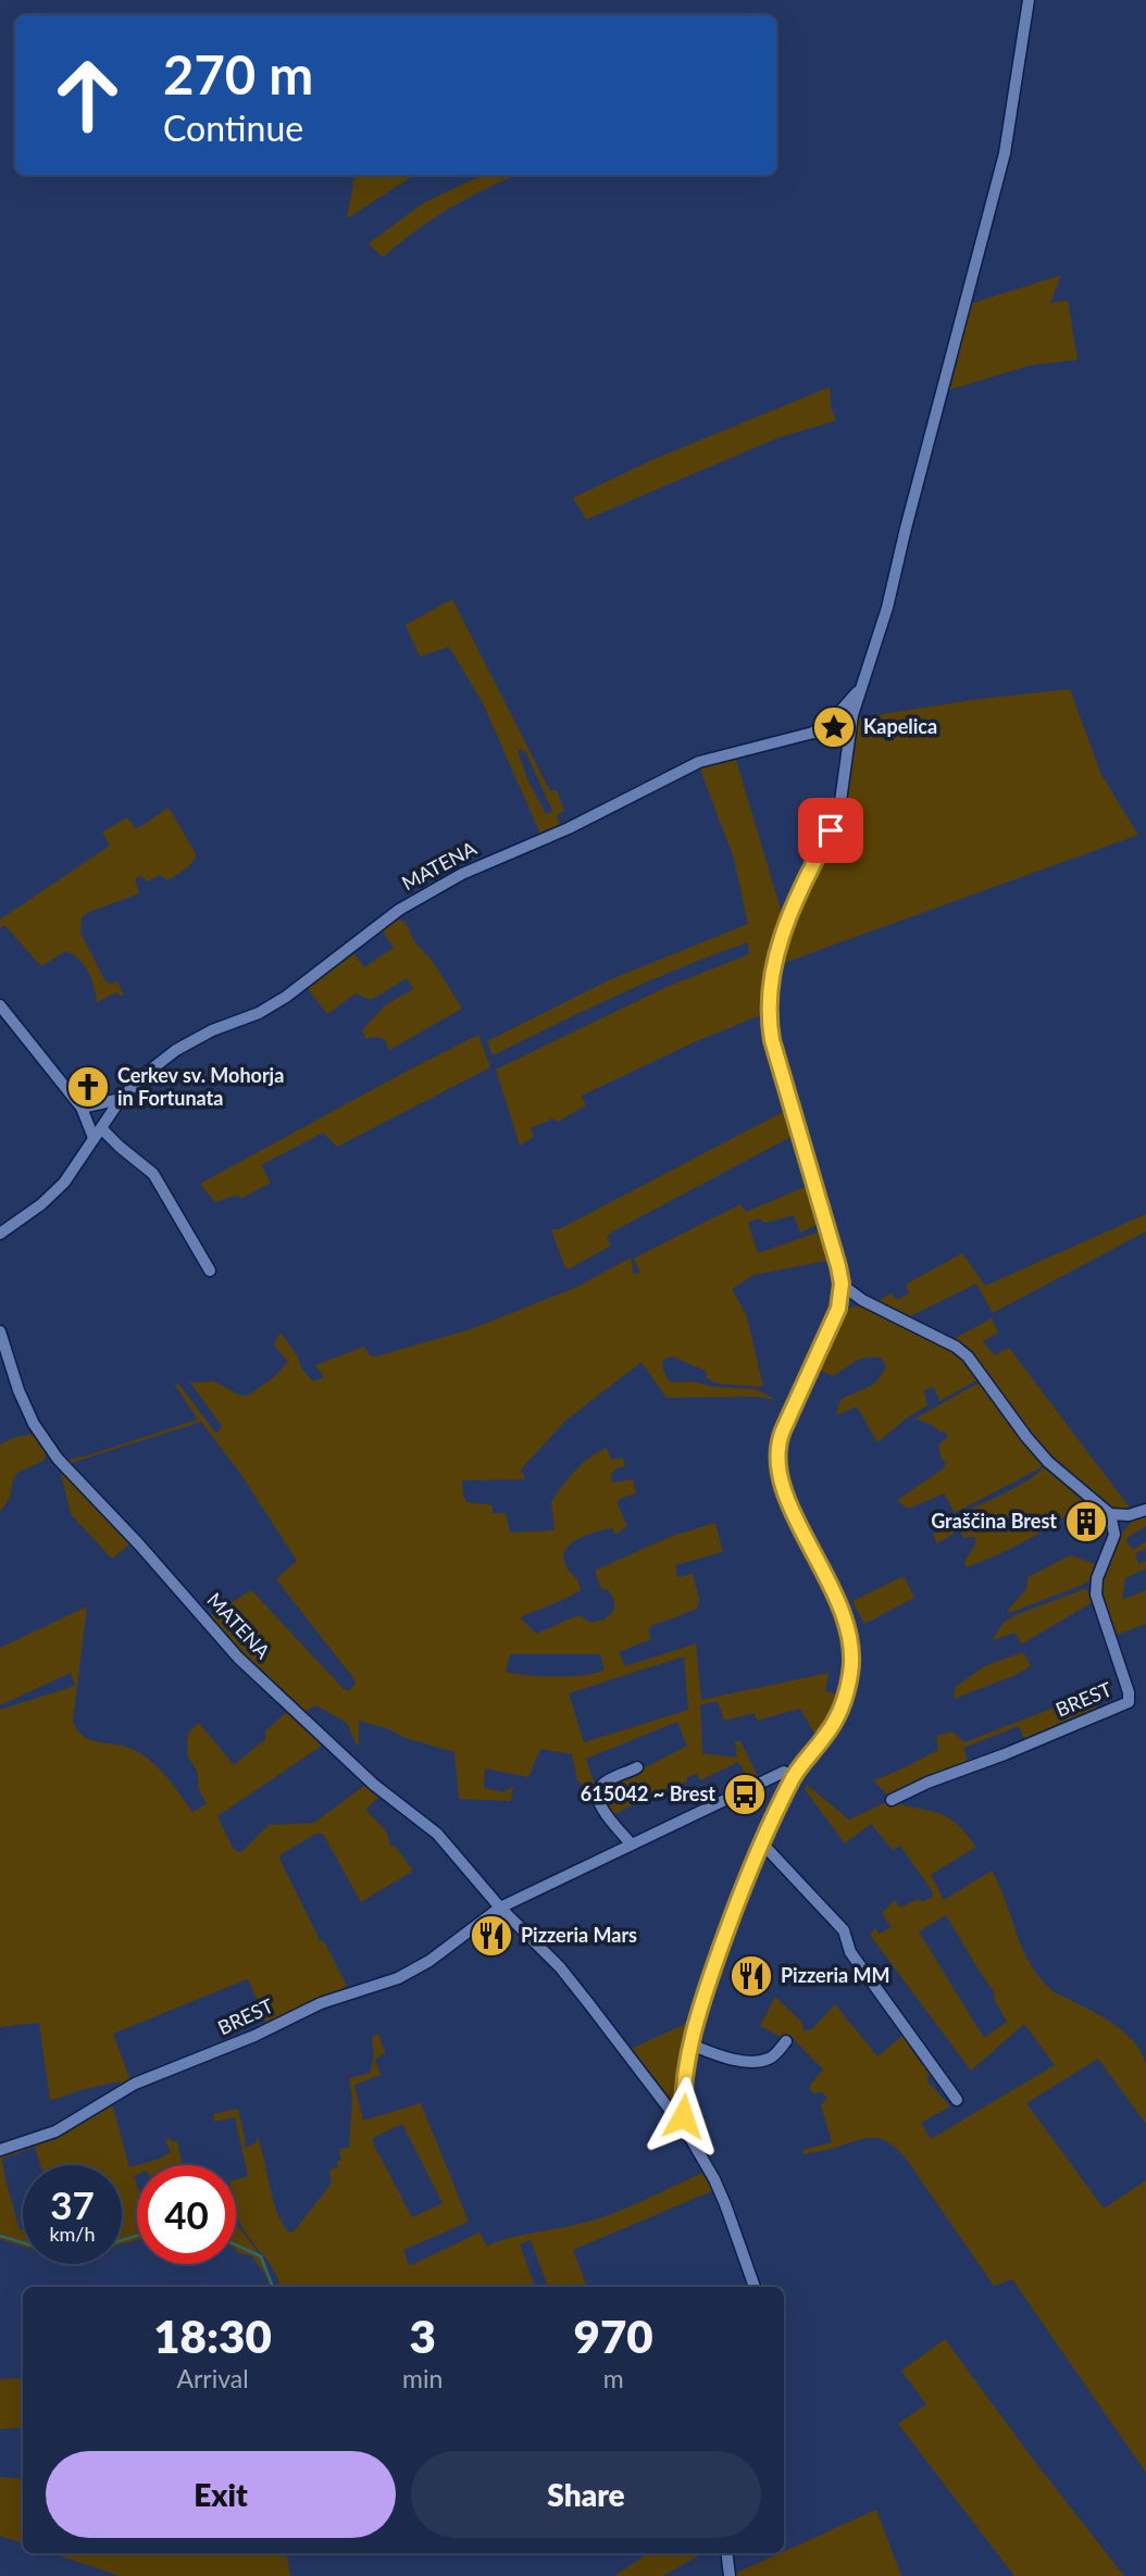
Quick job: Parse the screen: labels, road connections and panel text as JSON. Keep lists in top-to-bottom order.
{
  "streets": {
    "street": ["MATENA", "BREST"]
  },
  "crossings": [
    ["MATENA", "BREST"]
  ],
  "places": {
    "place": ["Kapelica"],
    "church": ["Cerkev sv. Mohorja in Fortunata"],
    "building": ["Graščina Brest"],
    "bus stop": ["615042 ~ Brest"],
    "restaurant": ["Pizzeria Mars", "Pizzeria MM"]
  },
  "page": {
    "turn": ["270 m", "Continue"],
    "speed": "37 km/h",
    "limit": "40",
    "eta": [
      "18:30",
      "Arrival",
      "3",
      "min",
      "970",
      "m"
    ],
    "buttons": ["Exit", "Share"]
  }
}
